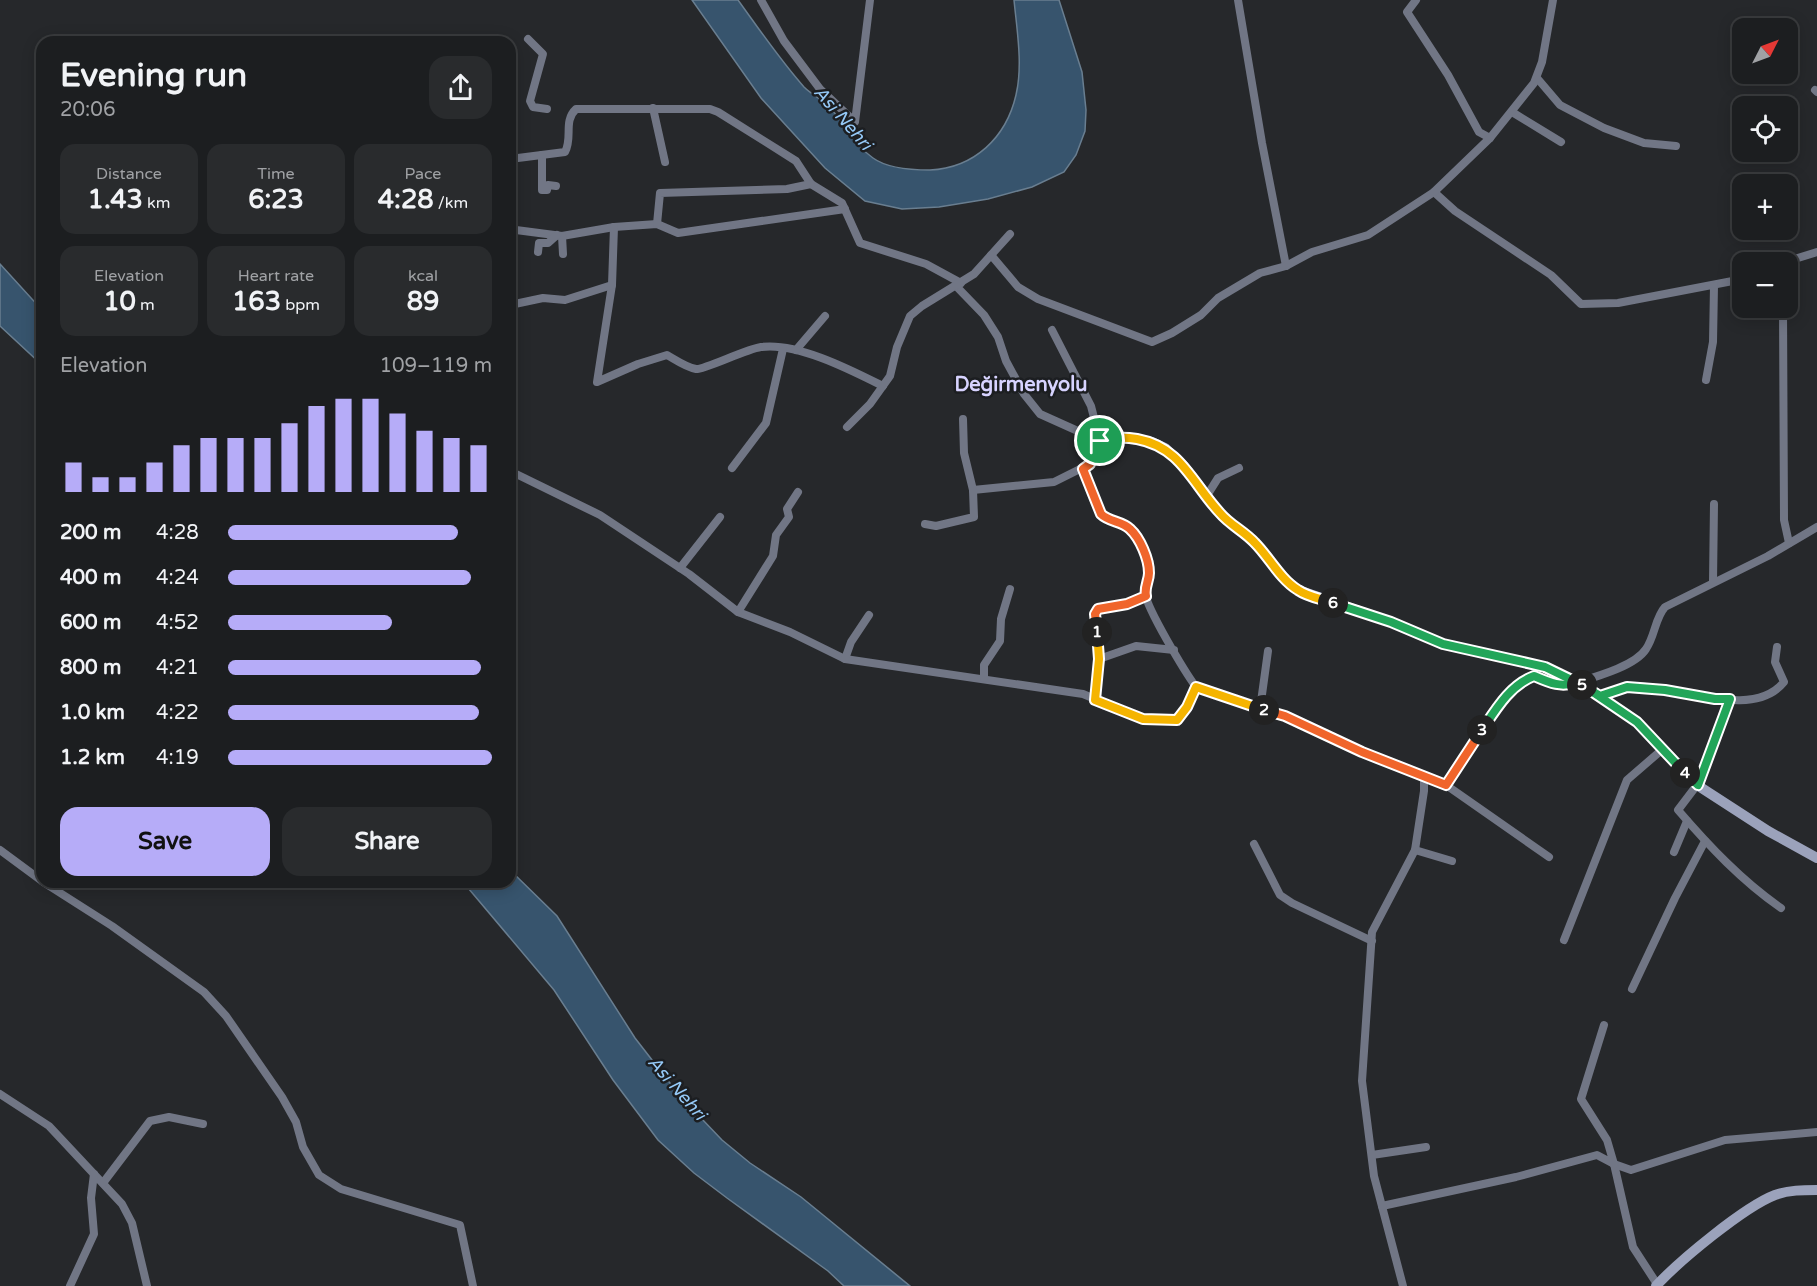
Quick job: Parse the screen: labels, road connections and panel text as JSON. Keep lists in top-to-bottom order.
{
  "districts": ["Değirmenyolu"],
  "water": ["Asi Nehri"],
  "north": "top right",
  "page": {
    "map_buttons": ["+", "−"],
    "heading": ["Evening run", "20:06"],
    "stats": [
      ["Distance", "1.43 km"],
      ["Time", "6:23"],
      ["Pace", "4:28 /km"],
      ["Elevation", "10 m"],
      ["Heart rate", "163 bpm"],
      ["kcal", "89"]
    ],
    "chart": ["Elevation", "109–119 m"],
    "list": [
      {
        "name": "200 m",
        "note": "4:28"
      },
      {
        "name": "400 m",
        "note": "4:24"
      },
      {
        "name": "600 m",
        "note": "4:52"
      },
      {
        "name": "800 m",
        "note": "4:21"
      },
      {
        "name": "1.0 km",
        "note": "4:22"
      },
      {
        "name": "1.2 km",
        "note": "4:19"
      }
    ],
    "pins": [
      "6",
      "1",
      "5",
      "2",
      "3",
      "4"
    ],
    "buttons": ["Save", "Share"]
  }
}
